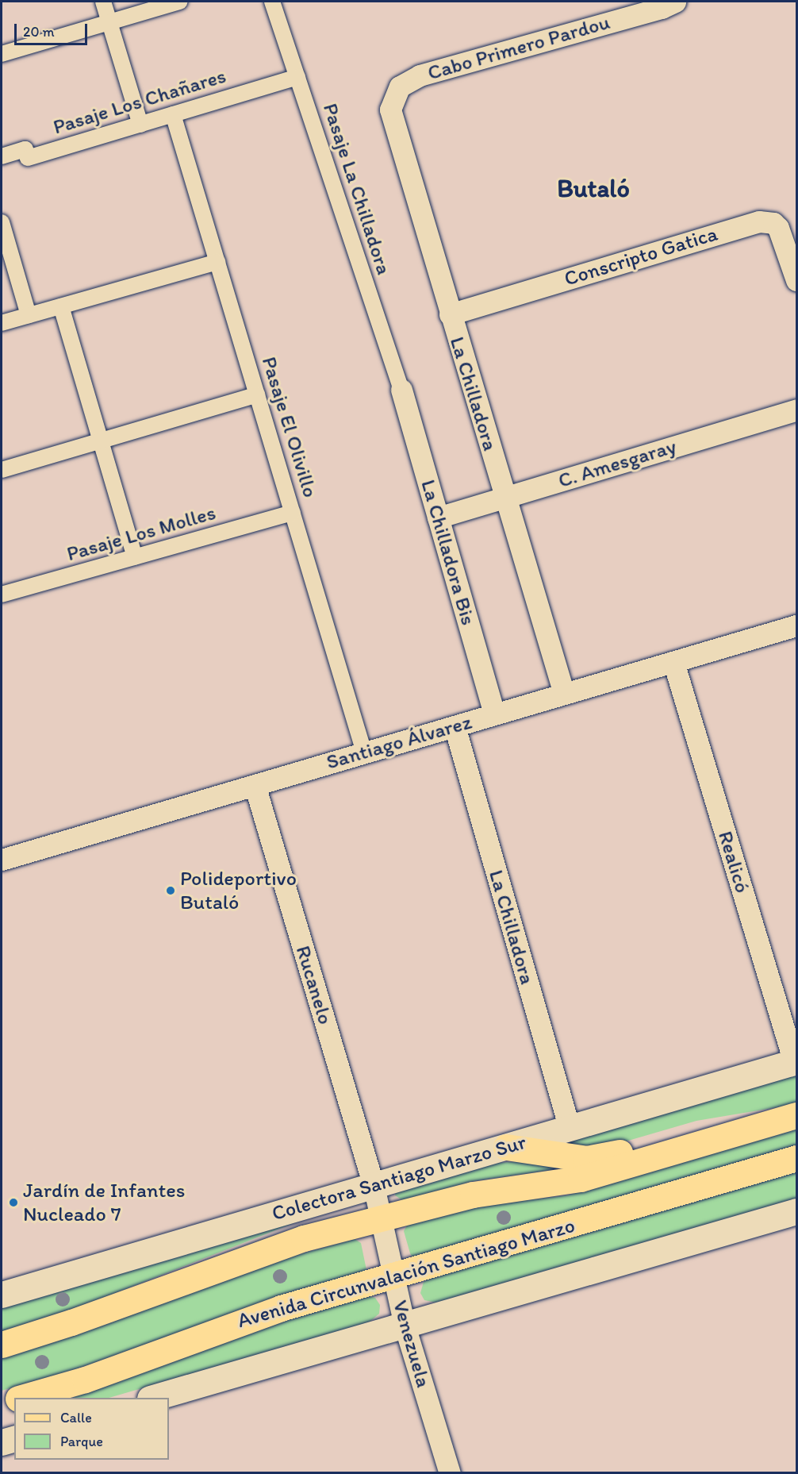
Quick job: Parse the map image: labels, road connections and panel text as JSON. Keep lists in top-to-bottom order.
{
  "streets": {
    "main road": ["Avenida Circunvalación Santiago Marzo"],
    "street": [
      "Cabo Primero Pardou",
      "Pasaje Los Chañares",
      "Pasaje La Chilladora",
      "Conscripto Gatica",
      "La Chilladora",
      "Pasaje El Olivillo",
      "C. Amesgaray",
      "Pasaje Los Molles",
      "La Chilladora Bis",
      "Santiago Álvarez",
      "Realicó",
      "Rucanelo",
      "Colectora Santiago Marzo Sur",
      "Venezuela"
    ]
  },
  "crossings": [
    ["Cabo Primero Pardou", "La Chilladora"],
    ["Pasaje Los Chañares", "Pasaje La Chilladora"],
    ["Pasaje Los Chañares", "Pasaje El Olivillo"],
    ["Pasaje La Chilladora", "La Chilladora Bis"],
    ["Conscripto Gatica", "La Chilladora"],
    ["La Chilladora", "C. Amesgaray"],
    ["La Chilladora", "Santiago Álvarez"],
    ["La Chilladora", "Colectora Santiago Marzo Sur"],
    ["Pasaje El Olivillo", "Pasaje Los Molles"],
    ["Pasaje El Olivillo", "Santiago Álvarez"],
    ["C. Amesgaray", "La Chilladora Bis"],
    ["La Chilladora Bis", "Santiago Álvarez"],
    ["Santiago Álvarez", "Realicó"],
    ["Santiago Álvarez", "Rucanelo"],
    ["Realicó", "Colectora Santiago Marzo Sur"],
    ["Rucanelo", "Colectora Santiago Marzo Sur"],
    ["Rucanelo", "Venezuela"],
    ["Colectora Santiago Marzo Sur", "Venezuela"],
    ["Avenida Circunvalación Santiago Marzo", "Venezuela"]
  ],
  "districts": ["Butaló"],
  "places": ["Polideportivo Butaló", "Jardín de Infantes Nucleado 7"],
  "legend": ["Calle", "Parque"],
  "scale_bar": "20 m"
}
